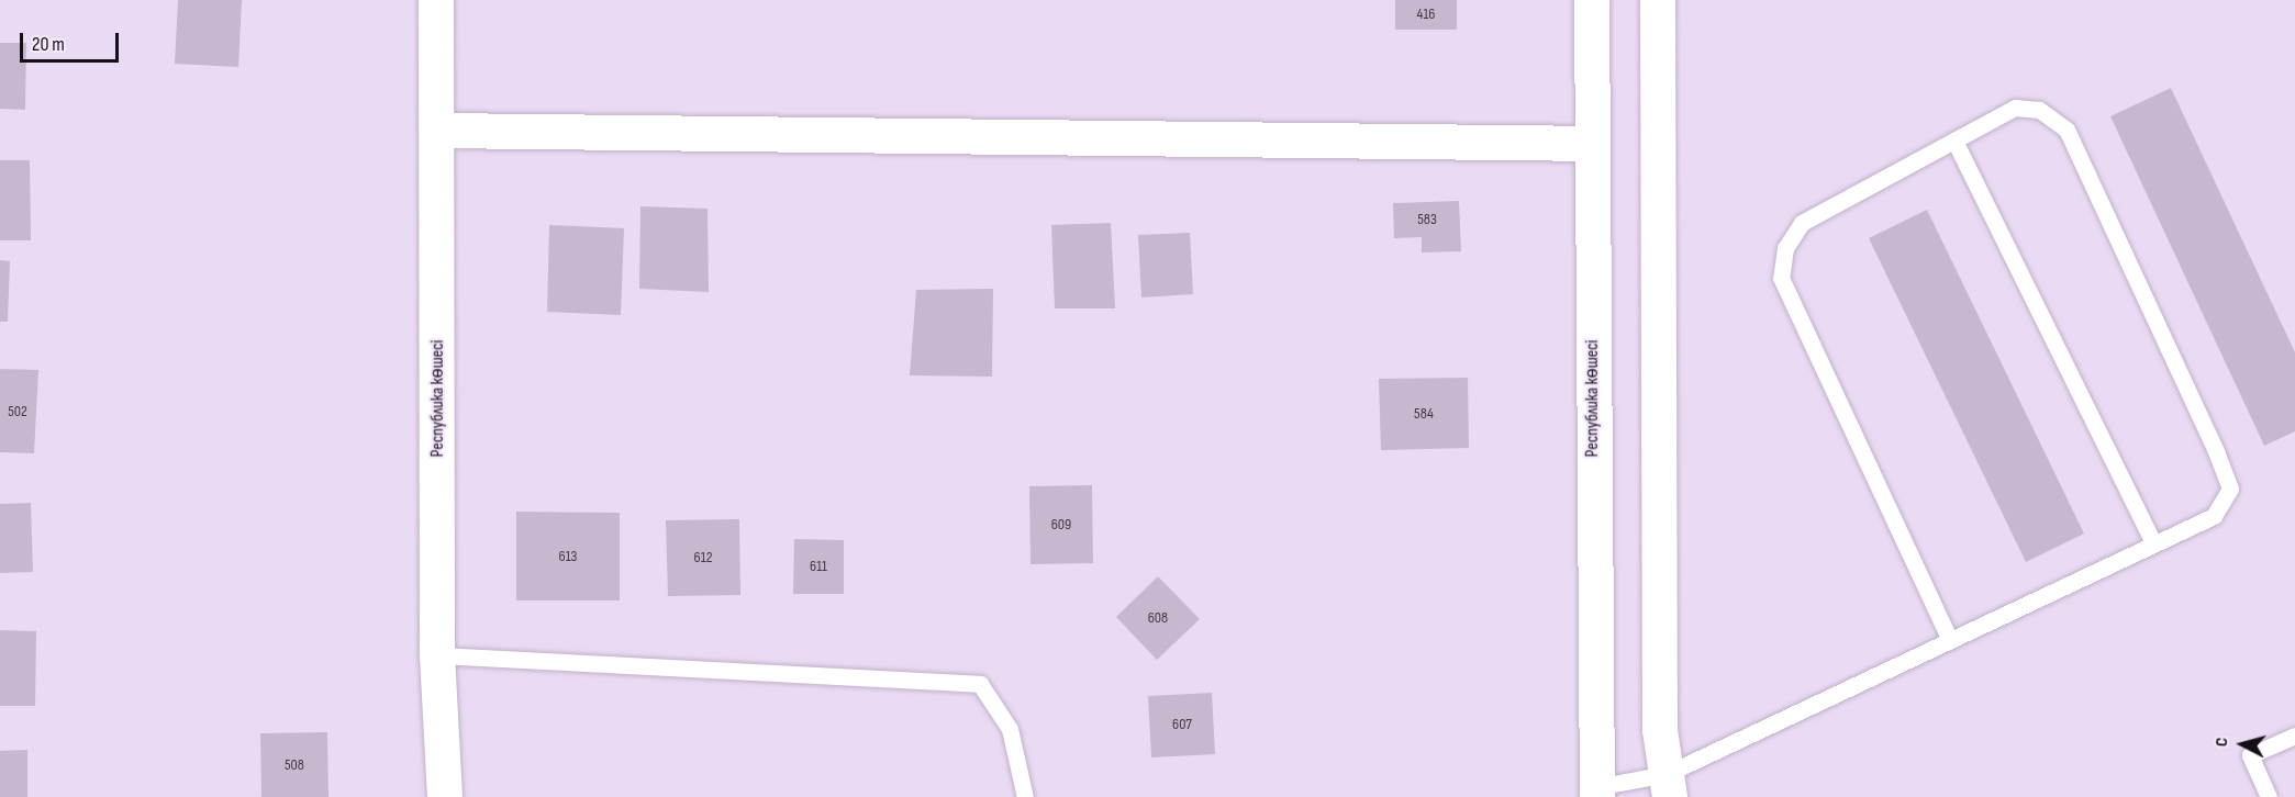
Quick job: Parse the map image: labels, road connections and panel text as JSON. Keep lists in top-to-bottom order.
{
  "streets": {
    "street": ["Республика көшесі"]
  },
  "house_numbers": [
    "416",
    "583",
    "502",
    "584",
    "609",
    "613",
    "612",
    "611",
    "608",
    "607",
    "508"
  ],
  "scale_bar": "20 m",
  "north": "left"
}
